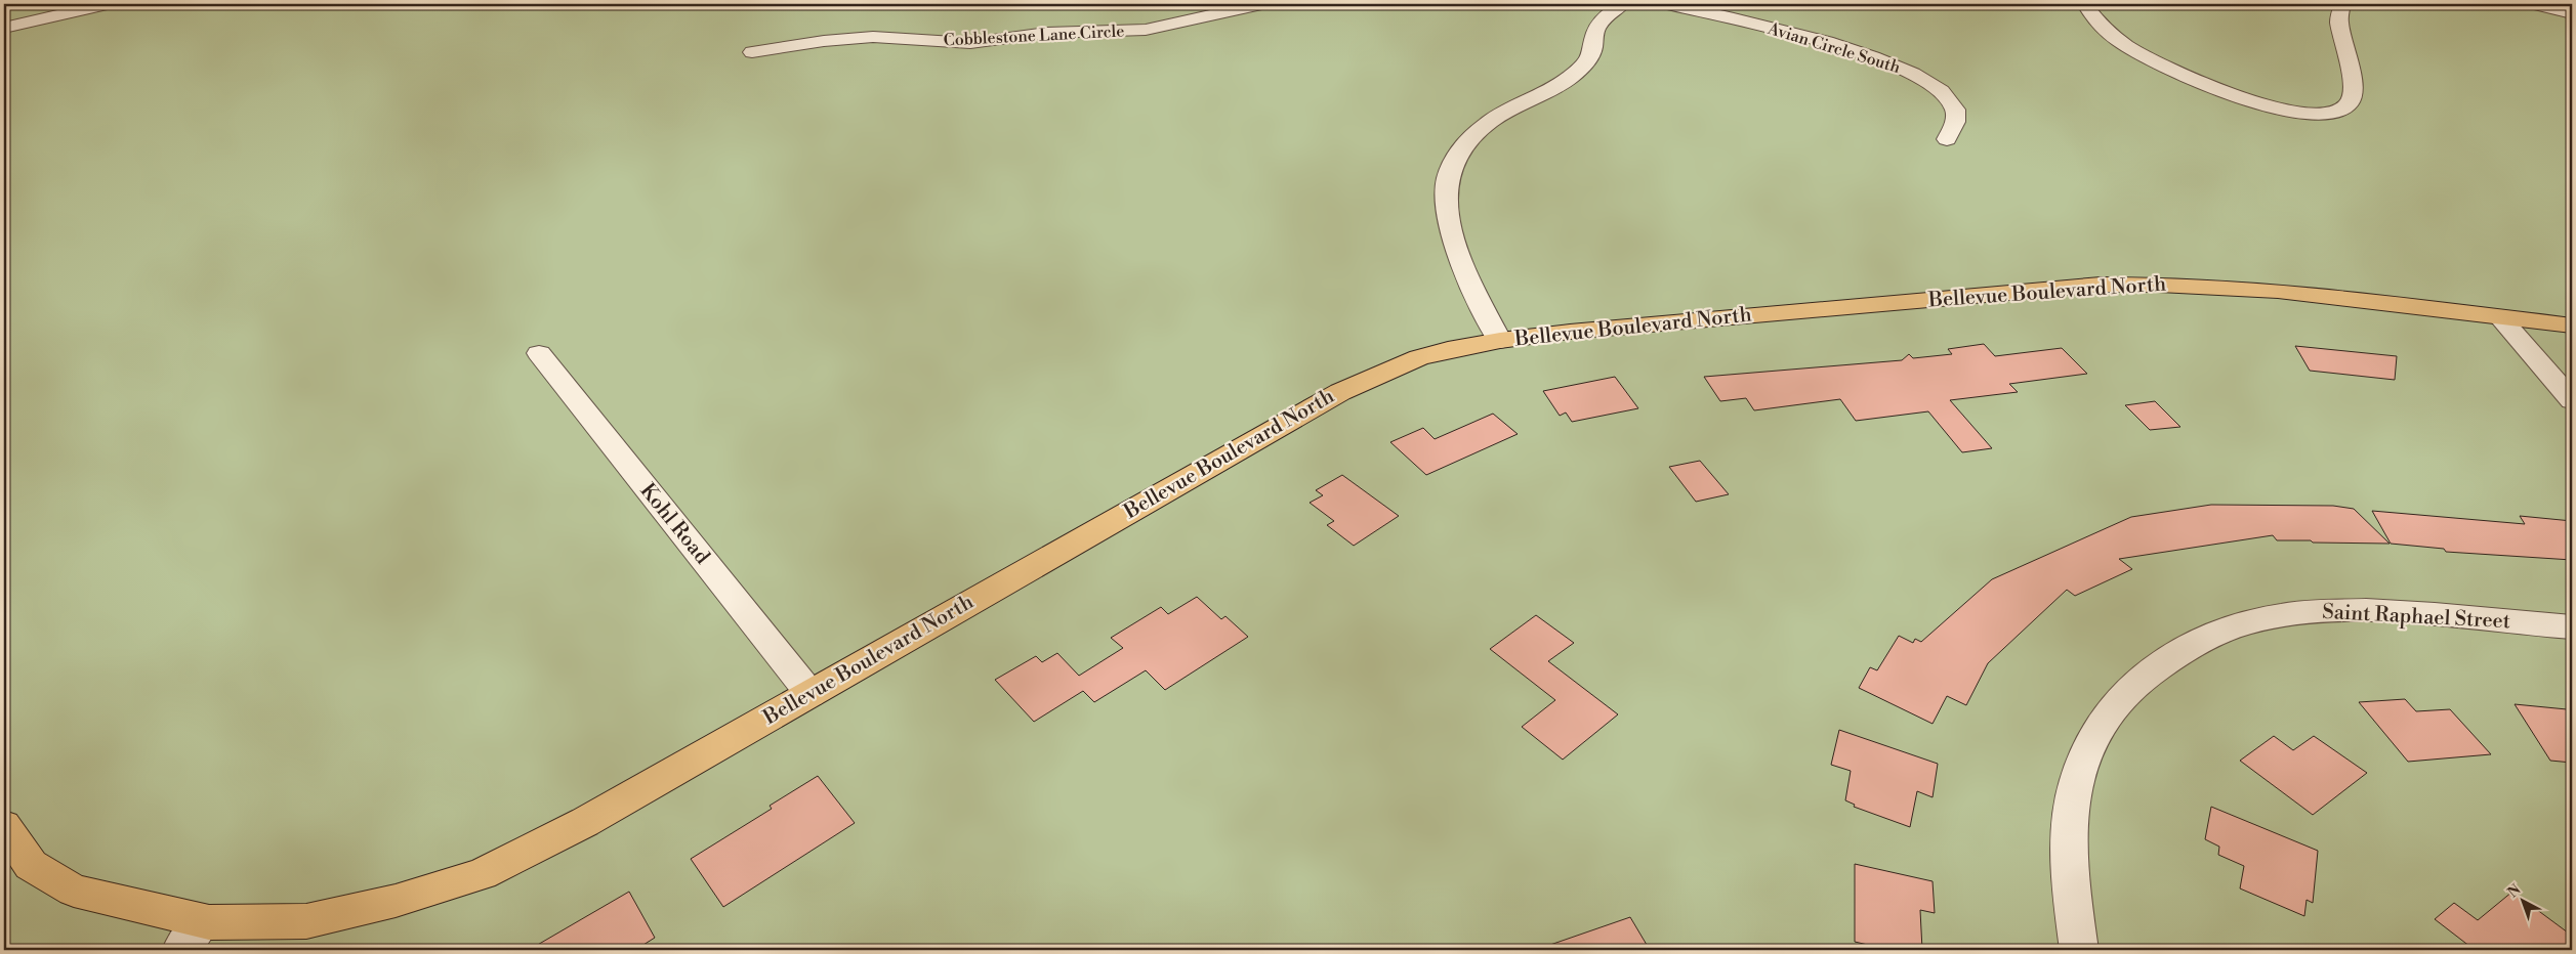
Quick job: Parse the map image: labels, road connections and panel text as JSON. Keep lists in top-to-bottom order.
{
  "streets": {
    "main road": ["Bellevue Boulevard North"],
    "street": [
      "Cobblestone Lane Circle",
      "Avian Circle South",
      "Kohl Road",
      "Saint Raphael Street"
    ]
  },
  "crossings": [
    ["Bellevue Boulevard North", "Kohl Road"]
  ],
  "north": "top left"
}
